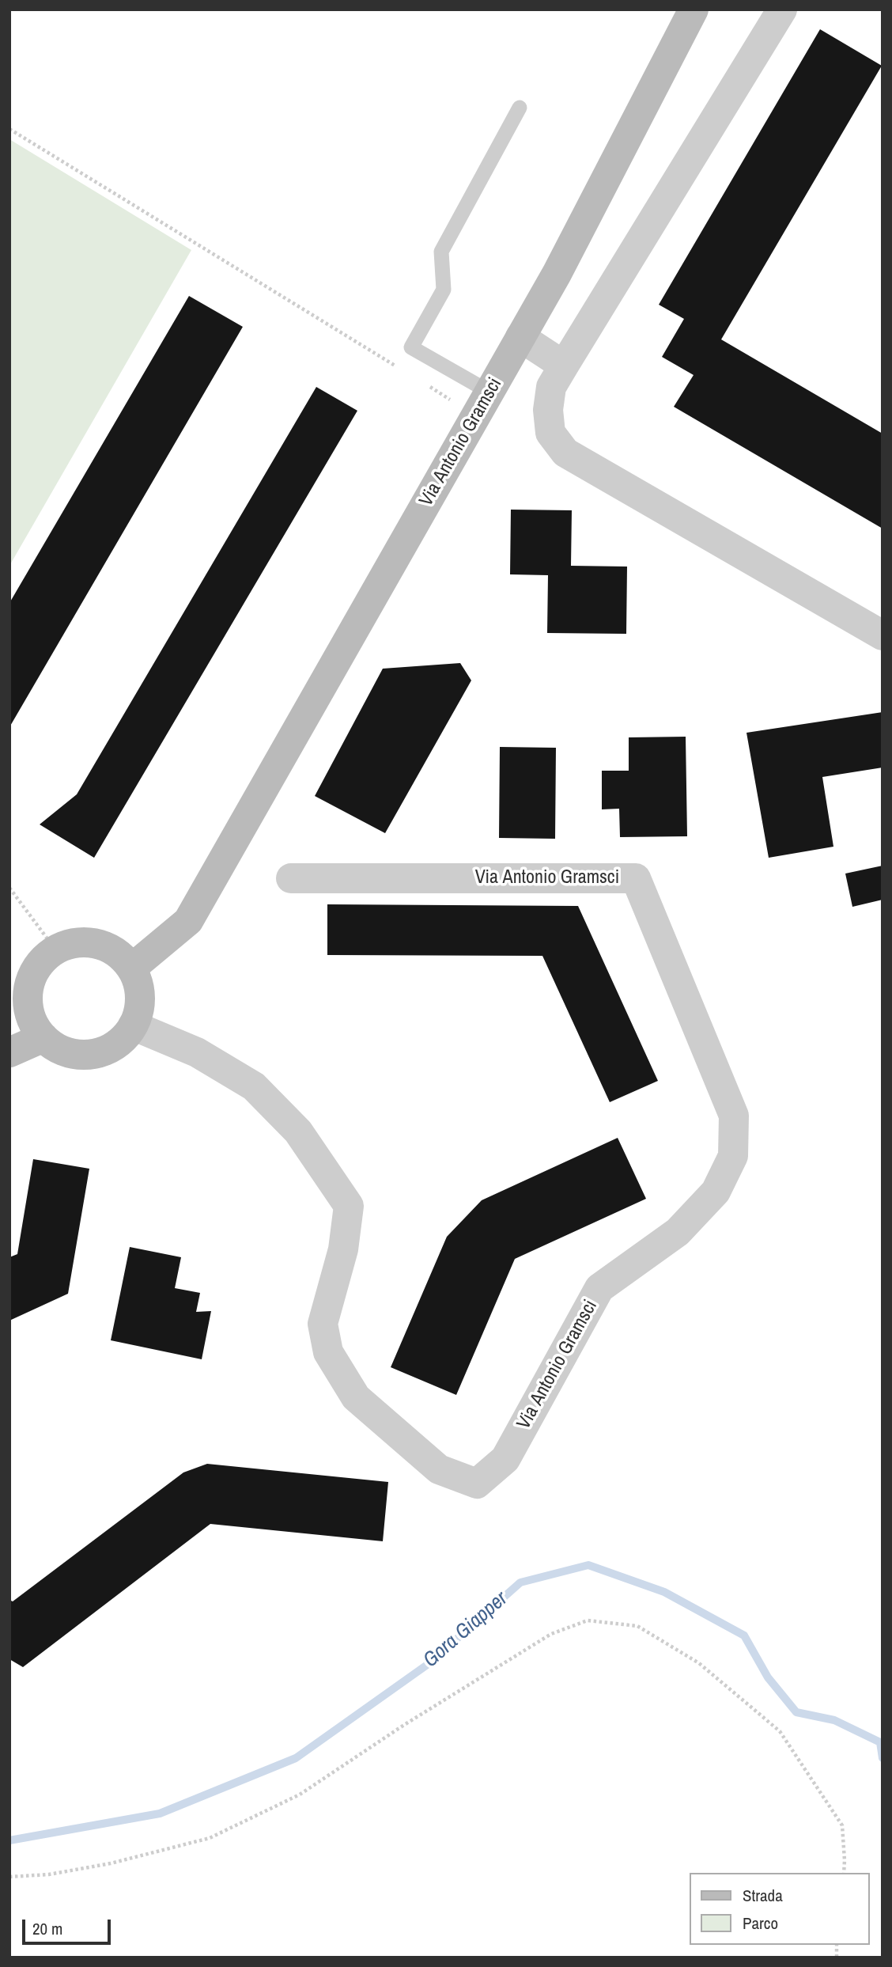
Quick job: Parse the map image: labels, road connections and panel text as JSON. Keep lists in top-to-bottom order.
{
  "streets": {
    "street": ["Via Antonio Gramsci"]
  },
  "water": ["Gora Giapper"],
  "legend": ["Strada", "Parco"],
  "scale_bar": "20 m"
}
